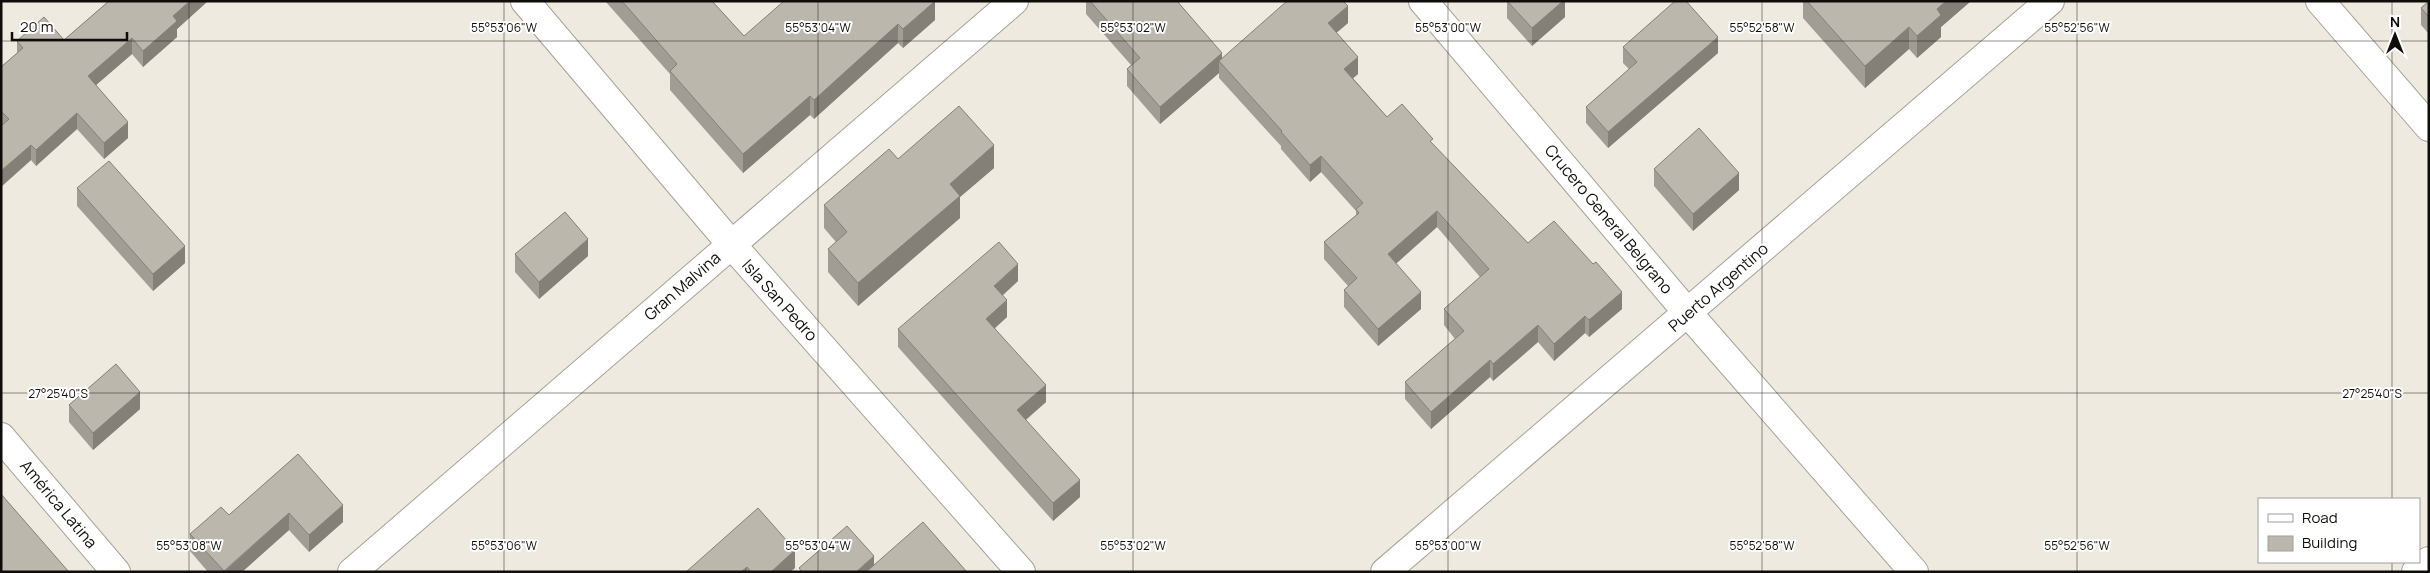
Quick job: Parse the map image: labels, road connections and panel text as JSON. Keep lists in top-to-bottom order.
{
  "streets": {
    "street": [
      "Crucero General Belgrano",
      "Gran Malvina",
      "Puerto Argentino",
      "Isla San Pedro",
      "América Latina"
    ]
  },
  "crossings": [
    ["Crucero General Belgrano", "Puerto Argentino"],
    ["Gran Malvina", "Isla San Pedro"]
  ],
  "legend": ["Road", "Building"],
  "scale_bar": "20 m",
  "north": "top",
  "coordinates": [
    "55°53'06\"W",
    "55°53'04\"W",
    "55°53'02\"W",
    "55°53'00\"W",
    "55°52'58\"W",
    "55°52'56\"W",
    "27°25'40\"S",
    "55°53'08\"W"
  ]
}
